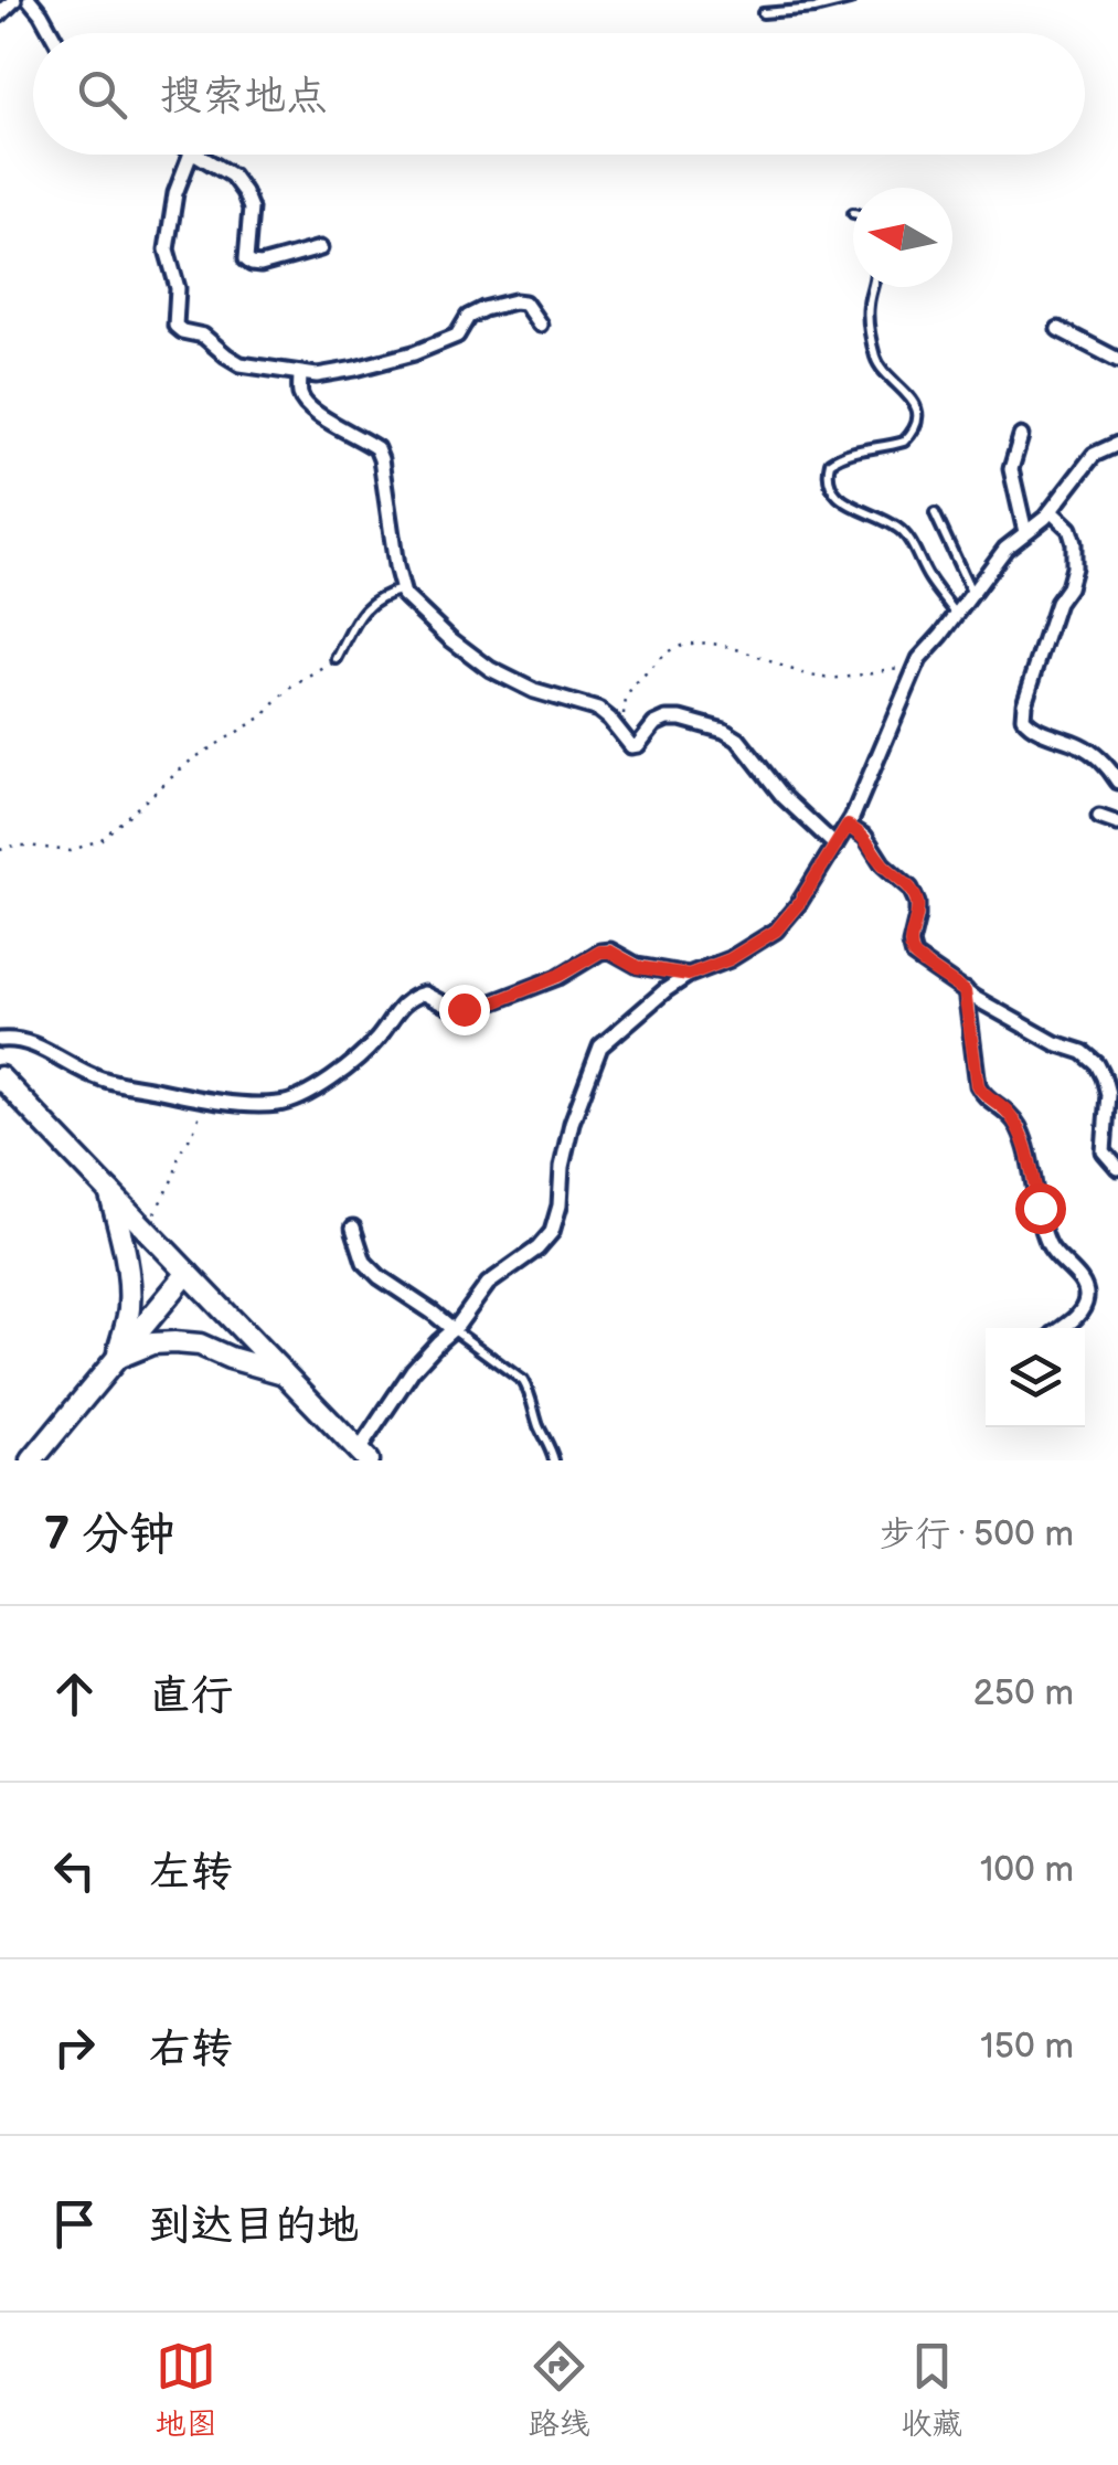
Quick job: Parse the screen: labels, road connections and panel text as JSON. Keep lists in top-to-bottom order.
{
  "north": "left",
  "page": {
    "search": "搜索地点",
    "heading": ["7 分钟", "步行 · 500 m"],
    "list": [
      ["直行", "250 m"],
      ["左转", "100 m"],
      ["右转", "150 m"],
      "到达目的地"
    ],
    "nav": ["地图", "路线", "收藏"]
  }
}
